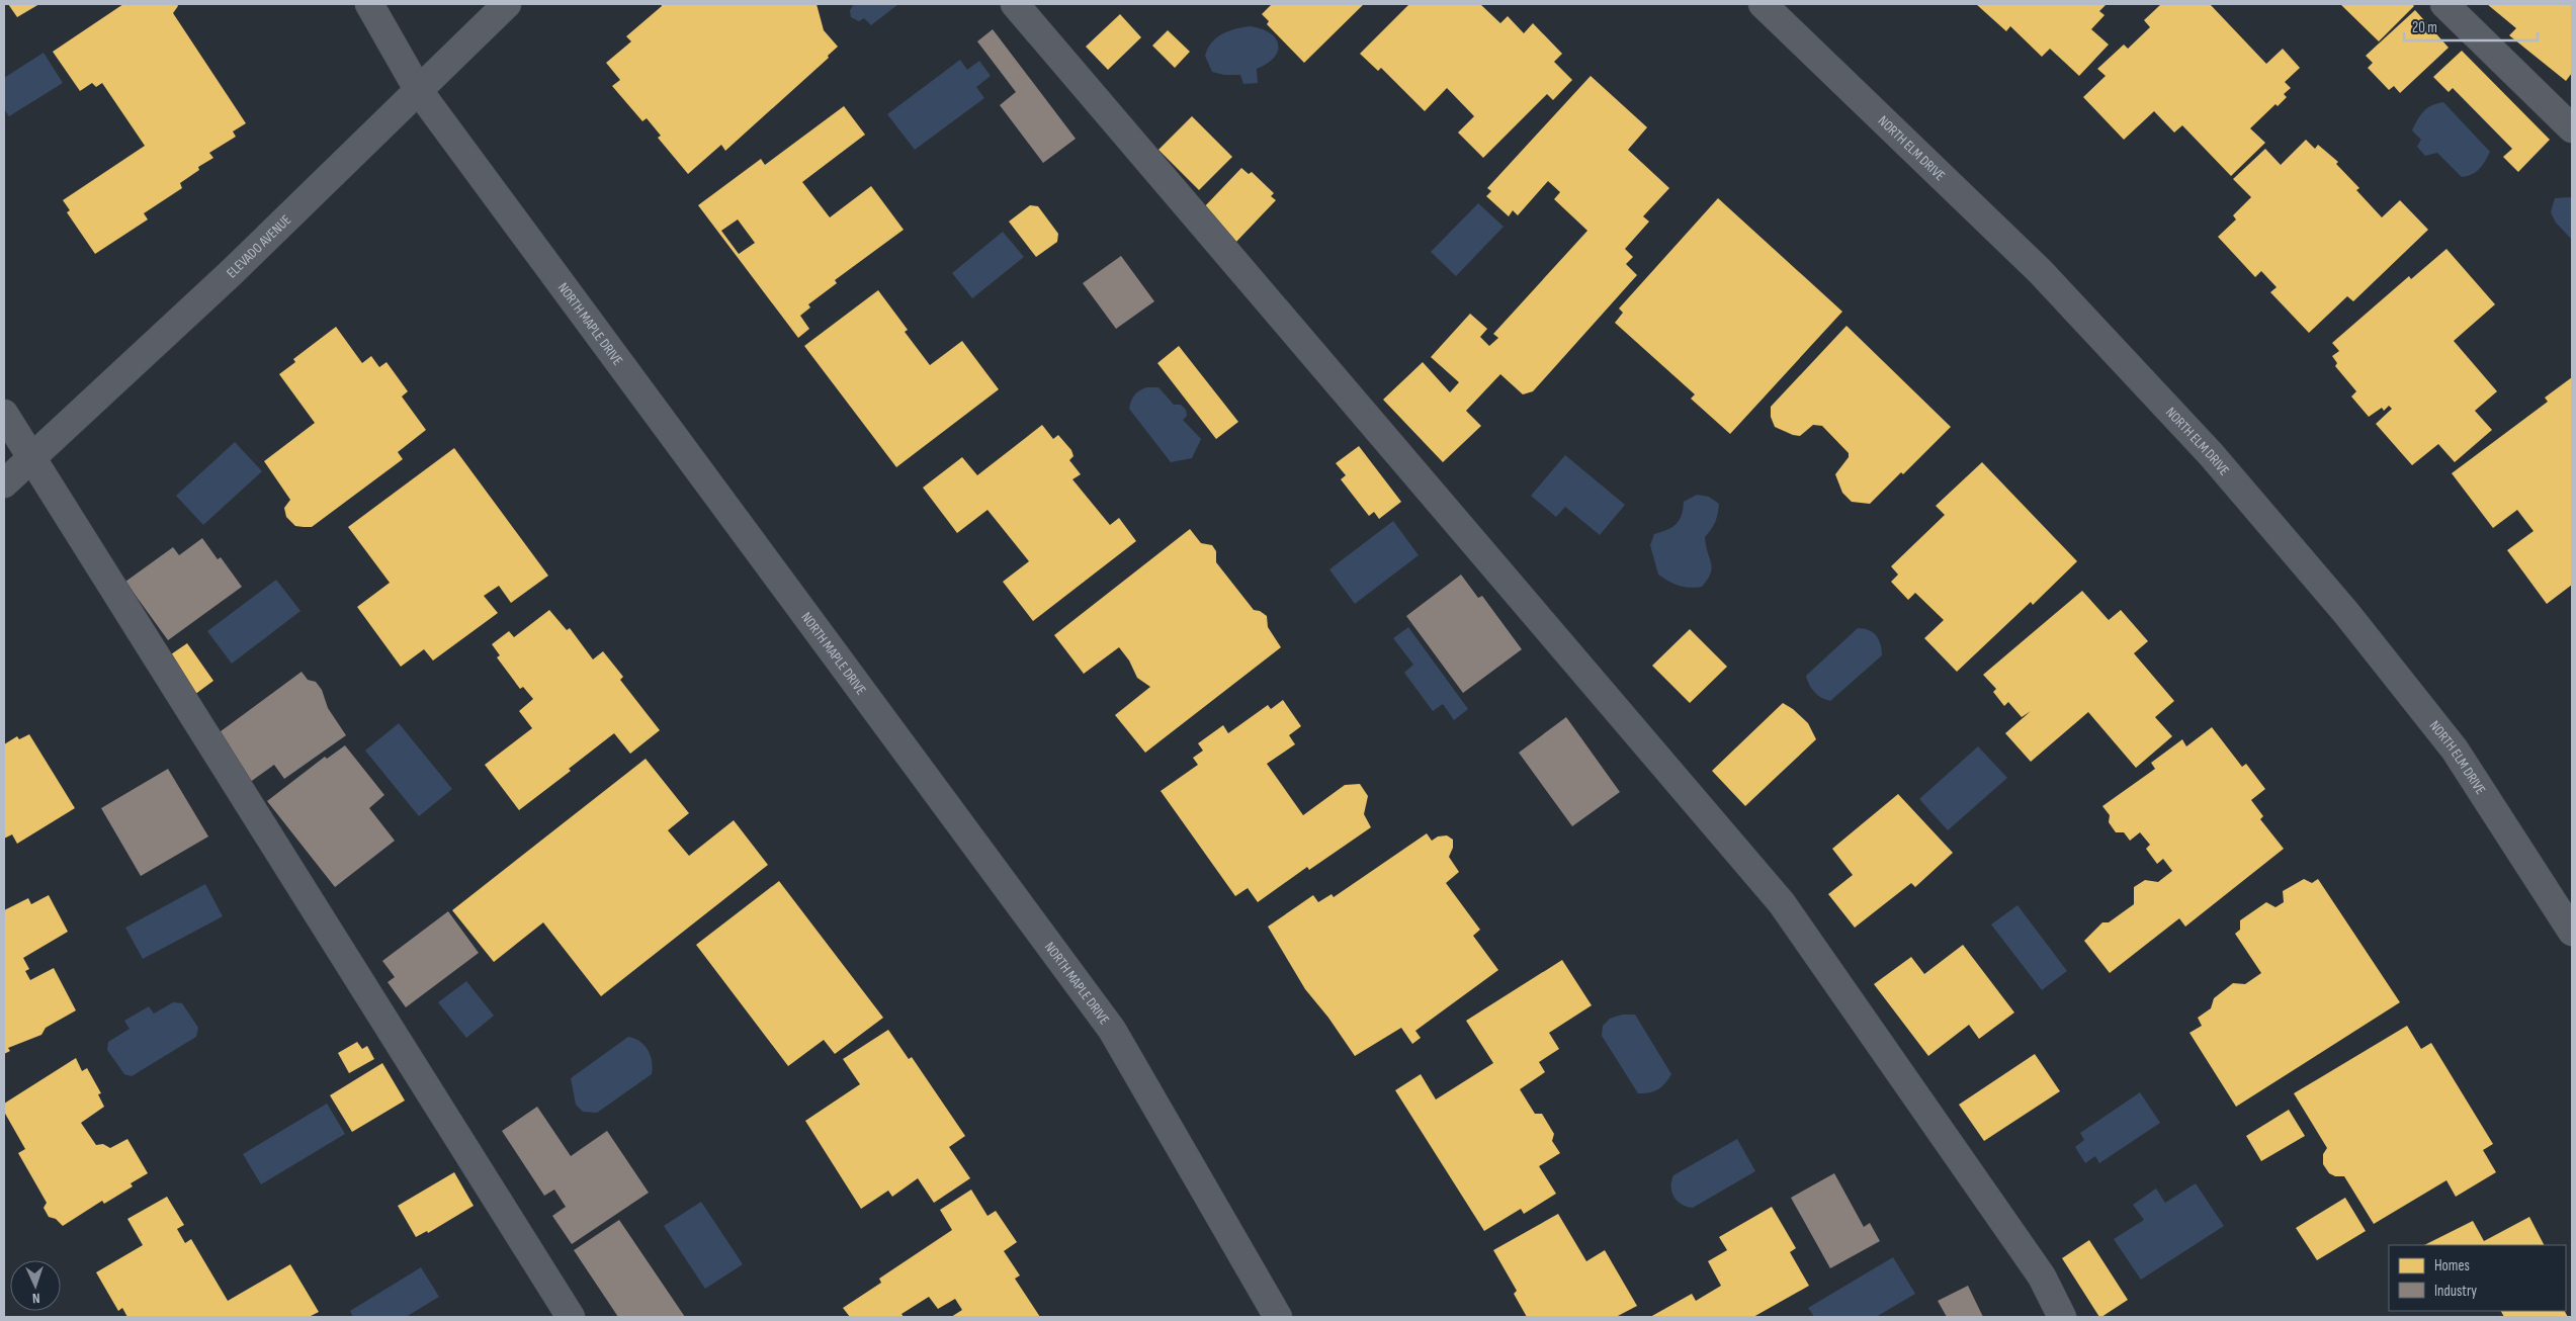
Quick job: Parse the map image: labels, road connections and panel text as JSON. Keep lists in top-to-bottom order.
{
  "streets": {
    "street": ["NORTH ELM DRIVE", "ELEVADO AVENUE", "NORTH MAPLE DRIVE"]
  },
  "crossings": [
    ["ELEVADO AVENUE", "NORTH MAPLE DRIVE"]
  ],
  "legend": ["Homes", "Industry"],
  "scale_bar": "20 m",
  "north": "bottom"
}
